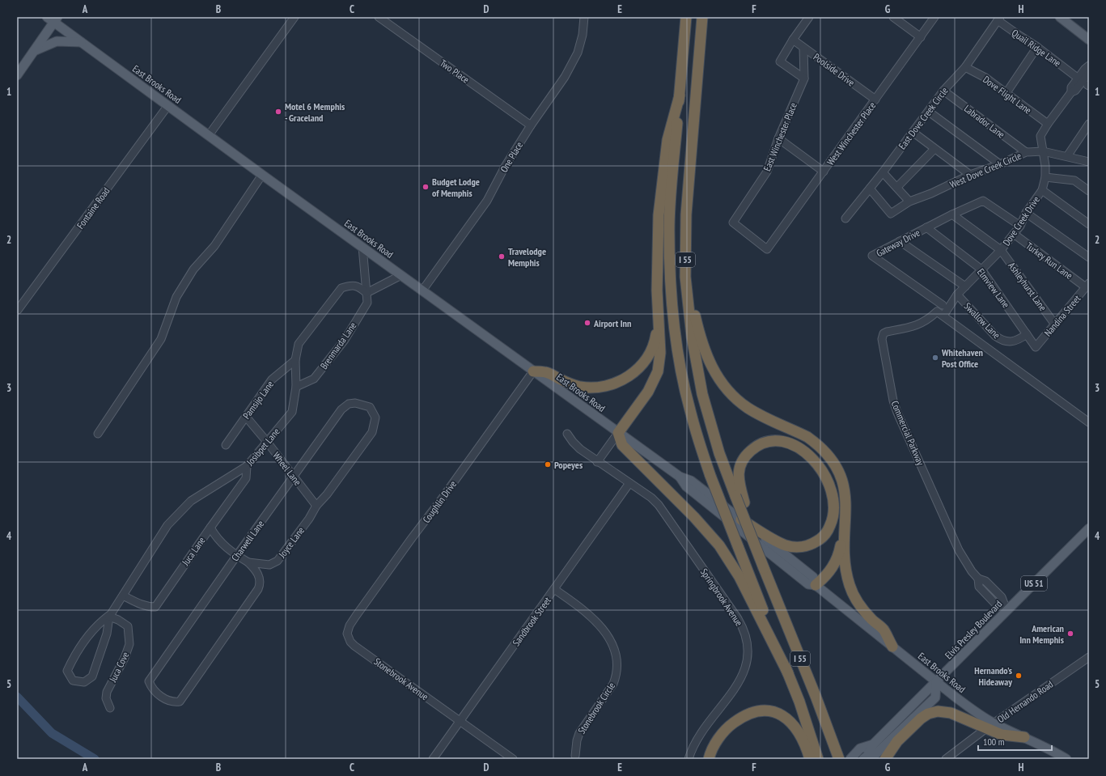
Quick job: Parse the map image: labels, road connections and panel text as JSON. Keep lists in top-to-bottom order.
{
  "streets": {
    "highway": ["I 55"],
    "main road": ["East Brooks Road", "US 51", "Elvis Presley Boulevard"],
    "street": [
      "Quail Ridge Lane",
      "Poolside Drive",
      "Two Place",
      "Dove Flight Lane",
      "East Dove Creek Circle",
      "Labrador Lane",
      "West Winchester Place",
      "East Winchester Place",
      "One Place",
      "West Dove Creek Circle",
      "Fontaine Road",
      "Dove Creek Drive",
      "Gateway Drive",
      "Turkey Run Lane",
      "Ashleyhurst Lane",
      "Elmview Lane",
      "Nandina Street",
      "Swallow Lane",
      "Brenmarda Lane",
      "Pamsijo Lane",
      "Commercial Parkway",
      "Josibpet Lane",
      "Wheel Lane",
      "Coughlin Drive",
      "Charwell Lane",
      "Joyce Lane",
      "Juca Lane",
      "Springbrook Avenue",
      "Sandbrook Street",
      "Juca Cove",
      "Stonebrook Avenue",
      "Old Hernando Road",
      "Stonebrook Circle"
    ]
  },
  "crossings": [
    ["Quail Ridge Lane", "East Dove Creek Circle"],
    ["Poolside Drive", "West Winchester Place"],
    ["Poolside Drive", "East Winchester Place"],
    ["Two Place", "One Place"],
    ["East Brooks Road", "One Place"],
    ["East Brooks Road", "Fontaine Road"],
    ["East Brooks Road", "Coughlin Drive"],
    ["East Brooks Road", "Elvis Presley Boulevard"],
    ["East Brooks Road", "Old Hernando Road"],
    ["Dove Flight Lane", "East Dove Creek Circle"],
    ["East Dove Creek Circle", "Labrador Lane"],
    ["East Dove Creek Circle", "West Dove Creek Circle"],
    ["Labrador Lane", "West Dove Creek Circle"],
    ["West Winchester Place", "East Winchester Place"],
    ["West Dove Creek Circle", "Dove Creek Drive"],
    ["Dove Creek Drive", "Gateway Drive"],
    ["Dove Creek Drive", "Turkey Run Lane"],
    ["Dove Creek Drive", "Ashleyhurst Lane"],
    ["Dove Creek Drive", "Elmview Lane"],
    ["Dove Creek Drive", "Swallow Lane"],
    ["Dove Creek Drive", "Commercial Parkway"],
    ["Gateway Drive", "Ashleyhurst Lane"],
    ["Gateway Drive", "Elmview Lane"],
    ["Gateway Drive", "Swallow Lane"],
    ["Turkey Run Lane", "Nandina Street"],
    ["Ashleyhurst Lane", "Nandina Street"],
    ["Elmview Lane", "Nandina Street"],
    ["Elmview Lane", "Swallow Lane"],
    ["Brenmarda Lane", "Josibpet Lane"],
    ["Pamsijo Lane", "Josibpet Lane"],
    ["Pamsijo Lane", "Wheel Lane"],
    ["Commercial Parkway", "Elvis Presley Boulevard"],
    ["Josibpet Lane", "Wheel Lane"],
    ["Josibpet Lane", "Juca Lane"],
    ["Josibpet Lane", "Juca Cove"],
    ["Wheel Lane", "Charwell Lane"],
    ["Wheel Lane", "Joyce Lane"],
    ["Coughlin Drive", "Stonebrook Avenue"],
    ["Charwell Lane", "Joyce Lane"],
    ["Springbrook Avenue", "Sandbrook Street"],
    ["Sandbrook Street", "Stonebrook Avenue"],
    ["Sandbrook Street", "Stonebrook Circle"]
  ],
  "places": [
    "Motel 6 Memphis - Graceland",
    "Budget Lodge of Memphis",
    "Travelodge Memphis",
    "Airport Inn",
    "Whitehaven Post Office",
    "Popeyes",
    "American Inn Memphis",
    "Hernando's Hideaway"
  ],
  "scale_bar": "100 m",
  "grid": {
    "columns": [
      "A",
      "B",
      "C",
      "D",
      "E",
      "F",
      "G",
      "H"
    ],
    "rows": [
      "1",
      "2",
      "3",
      "4",
      "5"
    ]
  }
}
